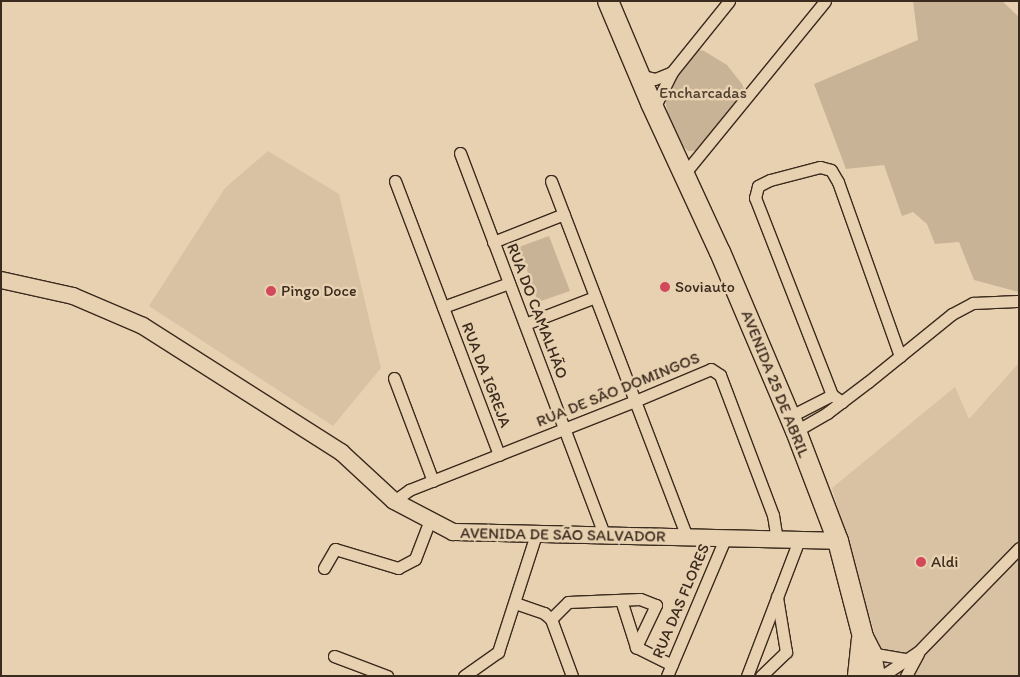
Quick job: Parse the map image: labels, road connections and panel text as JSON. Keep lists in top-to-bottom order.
{
  "streets": {
    "highway": ["AVENIDA 25 DE ABRIL"],
    "street": [
      "RUA DO CAMALHÃO",
      "RUA DA IGREJA",
      "RUA DE SÃO DOMINGOS",
      "AVENIDA DE SÃO SALVADOR",
      "RUA DAS FLORES"
    ]
  },
  "crossings": [
    ["RUA DO CAMALHÃO", "RUA DA IGREJA"],
    ["RUA DO CAMALHÃO", "RUA DE SÃO DOMINGOS"],
    ["RUA DO CAMALHÃO", "AVENIDA DE SÃO SALVADOR"],
    ["RUA DA IGREJA", "RUA DE SÃO DOMINGOS"],
    ["AVENIDA 25 DE ABRIL", "AVENIDA DE SÃO SALVADOR"],
    ["RUA DE SÃO DOMINGOS", "AVENIDA DE SÃO SALVADOR"],
    ["AVENIDA DE SÃO SALVADOR", "RUA DAS FLORES"]
  ],
  "parks": ["Encharcadas"],
  "places": ["Soviauto", "Pingo Doce", "Aldi"]
}
